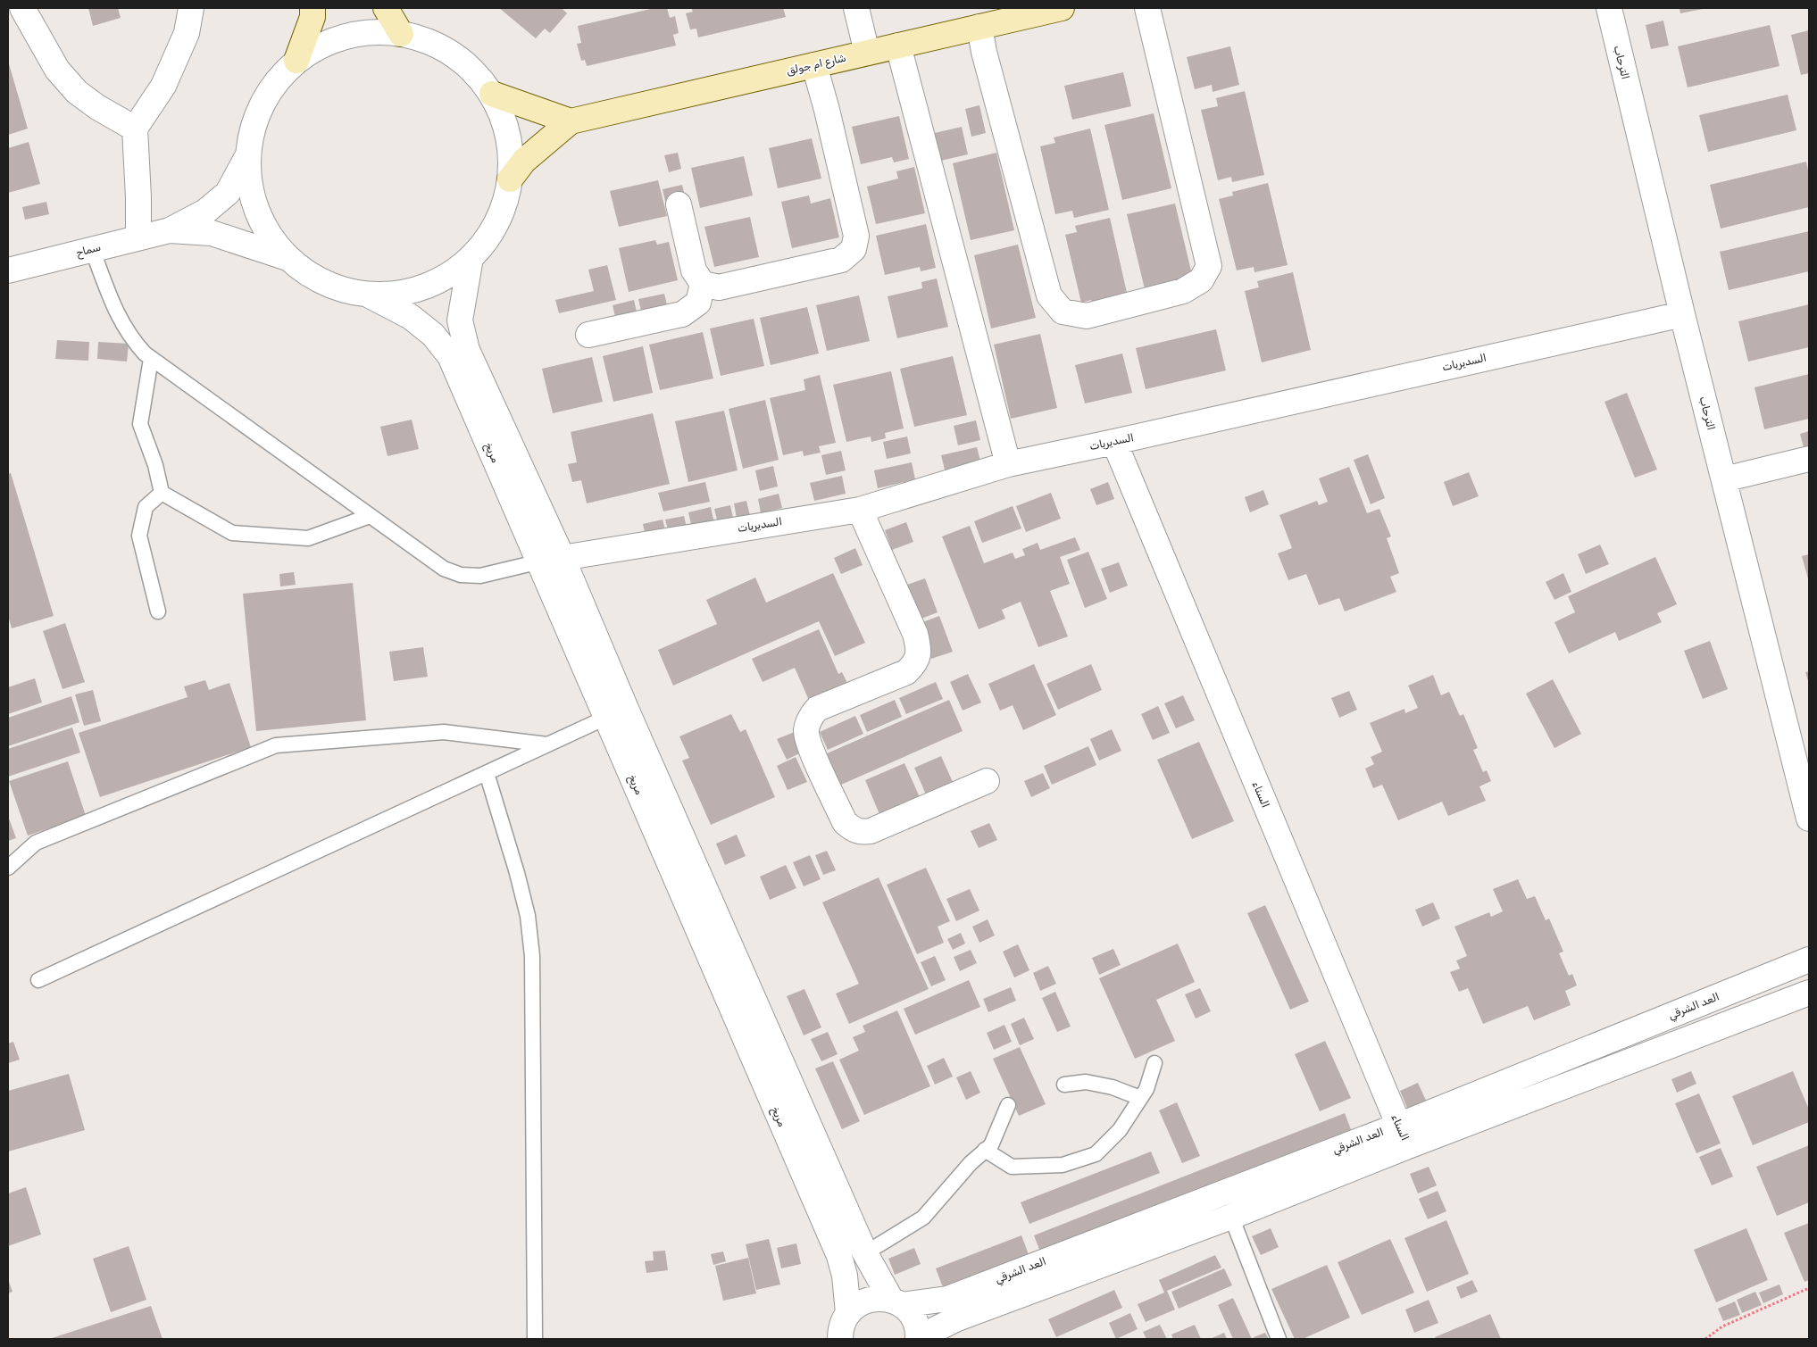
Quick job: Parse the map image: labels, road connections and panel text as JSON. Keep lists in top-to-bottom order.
{
  "streets": {
    "street": [
      "الترحاب",
      "شارع ام جولق",
      "سماح",
      "السديريات",
      "مريخ",
      "السناء",
      "العد الشرقي"
    ]
  },
  "crossings": [
    ["الترحاب", "السديريات"],
    ["السديريات", "مريخ"],
    ["السديريات", "السناء"],
    ["مريخ", "العد الشرقي"],
    ["السناء", "العد الشرقي"]
  ]
}
